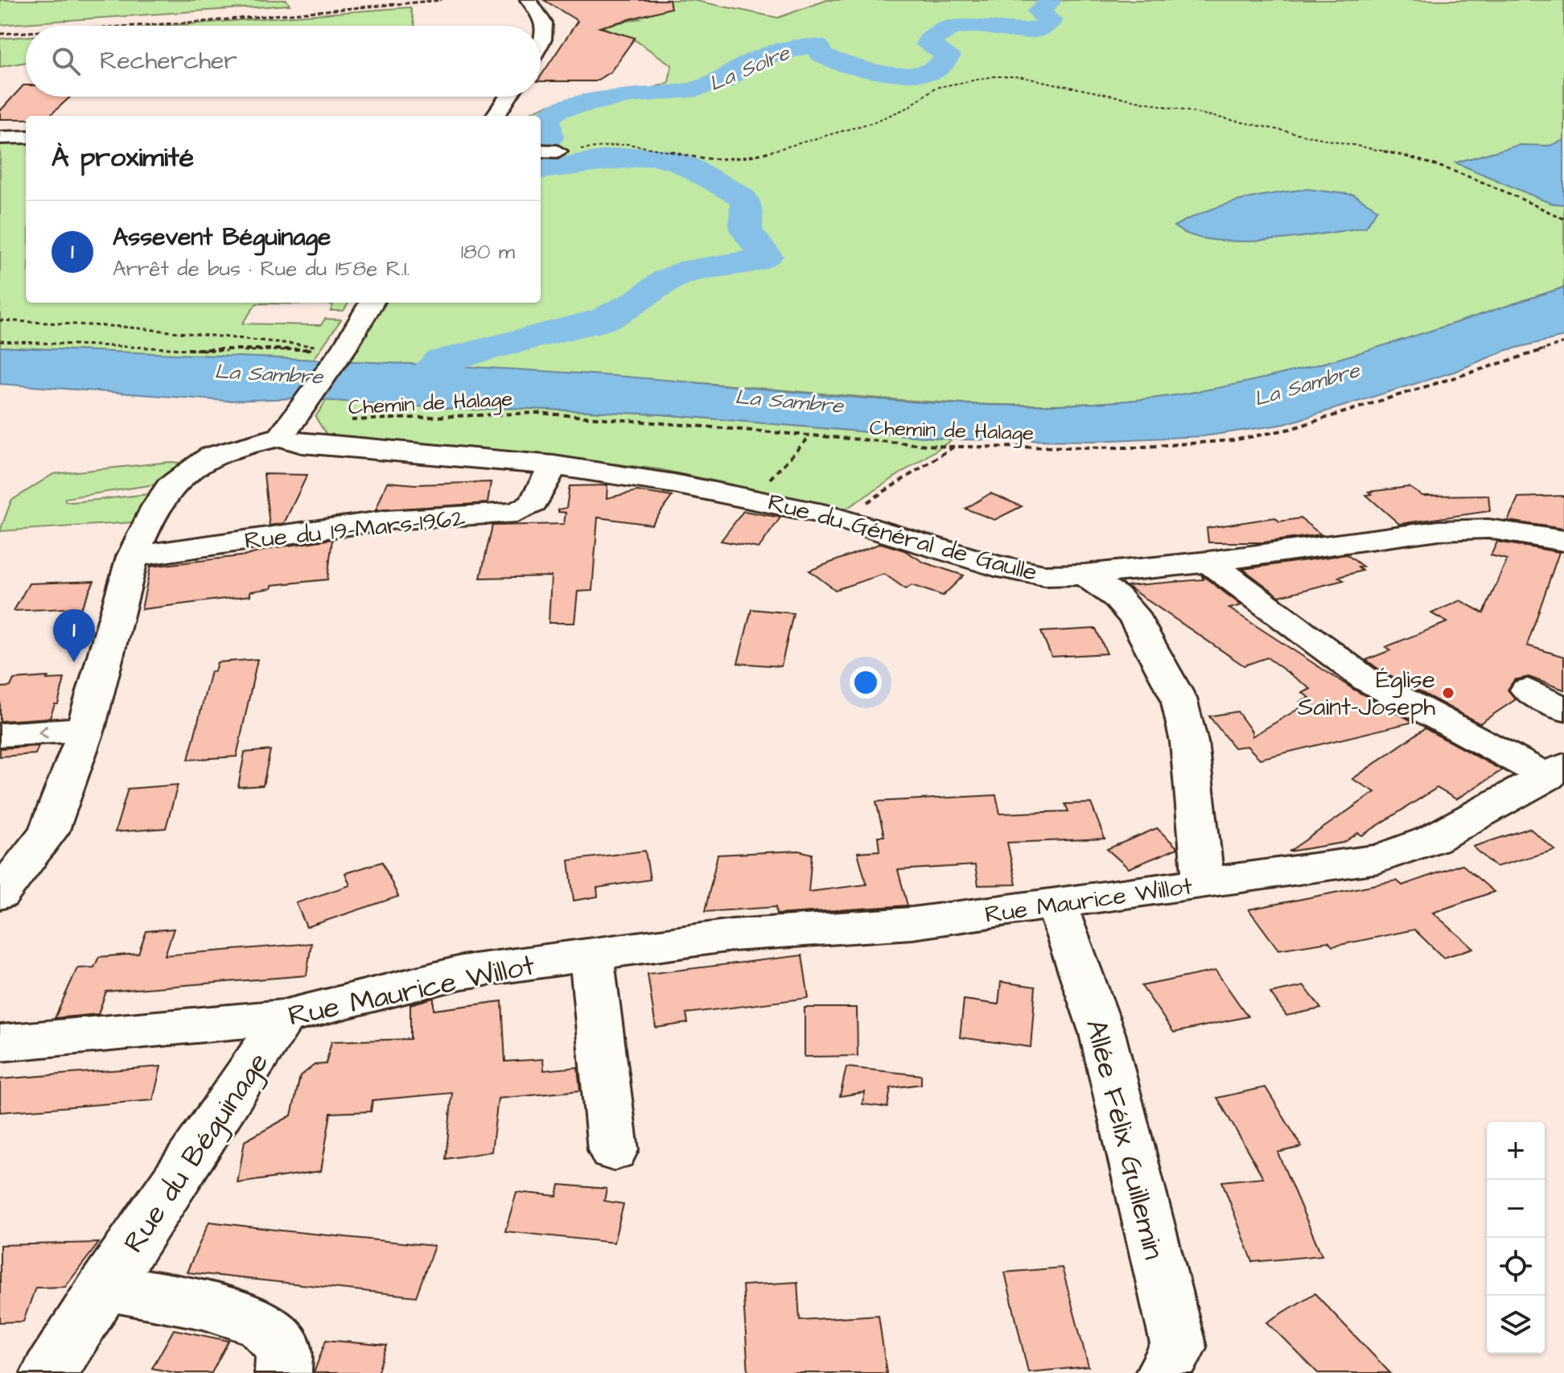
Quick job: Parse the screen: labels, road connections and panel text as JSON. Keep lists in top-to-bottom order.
{
  "streets": {
    "street": [
      "Rue du 19-Mars-1962",
      "Rue du Général de Gaulle",
      "Rue Maurice Willot",
      "Allée Félix Guillemin",
      "Rue du Béguinage"
    ],
    "path": ["Chemin de Halage"]
  },
  "crossings": [
    ["Rue du 19-Mars-1962", "Rue du Général de Gaulle"],
    ["Rue Maurice Willot", "Allée Félix Guillemin"],
    ["Rue Maurice Willot", "Rue du Béguinage"]
  ],
  "water": ["La Solre", "La Sambre"],
  "places": ["Église Saint-Joseph"],
  "page": {
    "search": "Rechercher",
    "heading": "À proximité",
    "list": [
      {
        "mark": "1",
        "name": "Assevent Béguinage",
        "note": "Arrêt de bus · Rue du 158e R.I.",
        "value": "180 m"
      }
    ],
    "pins": "1",
    "map_buttons": ["+", "−"]
  }
}
